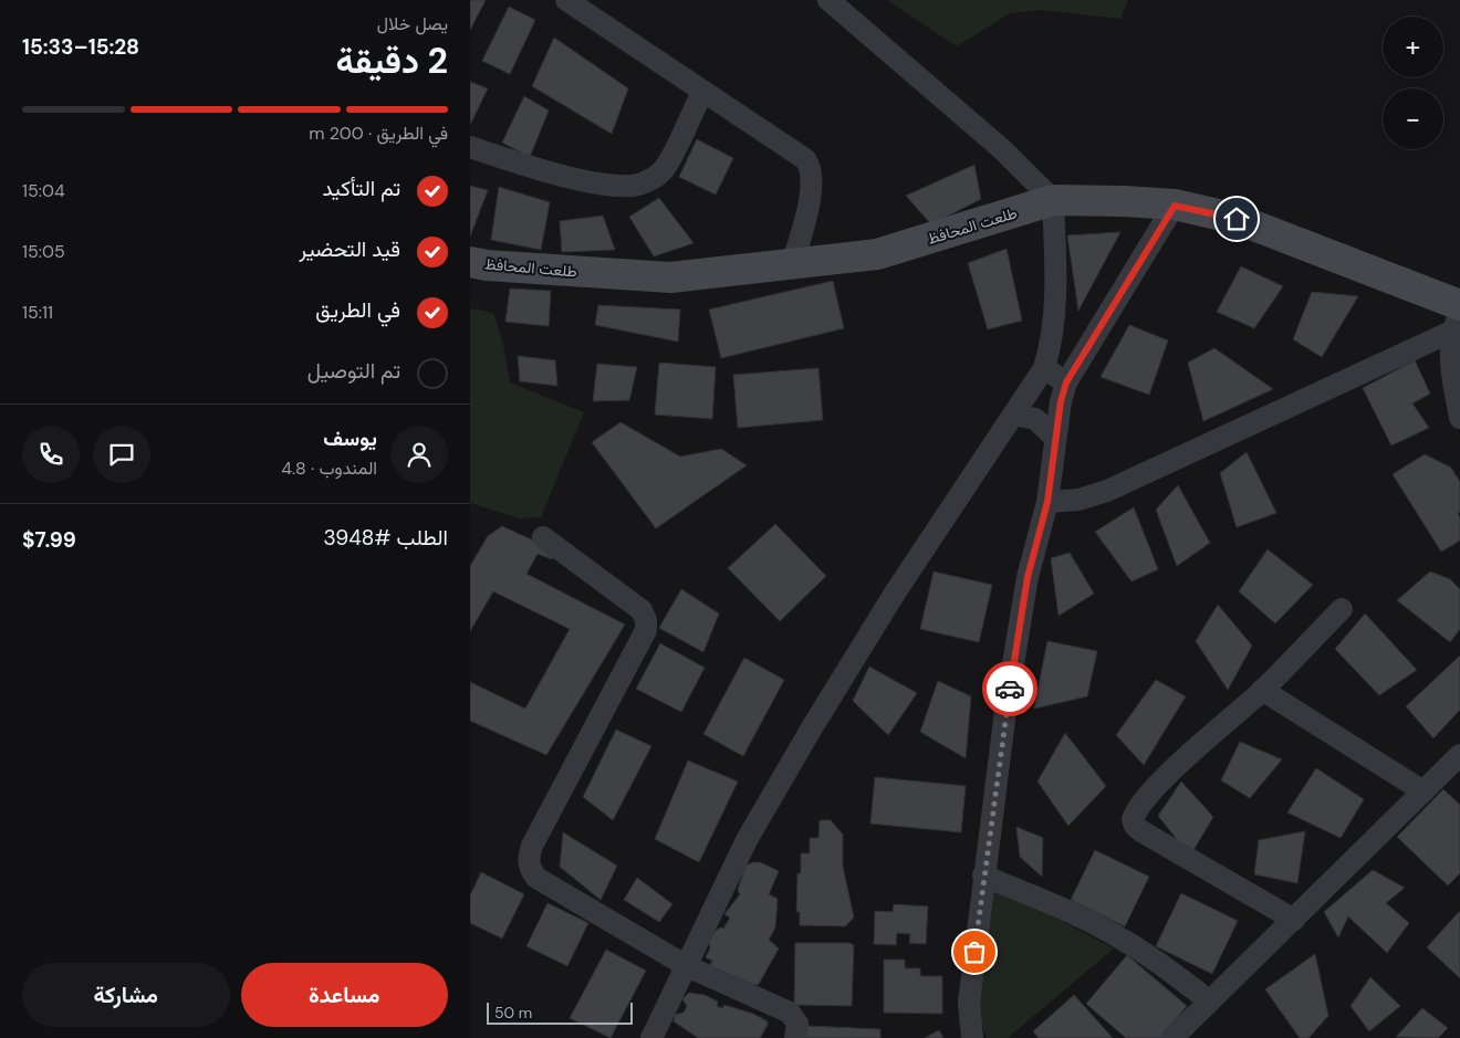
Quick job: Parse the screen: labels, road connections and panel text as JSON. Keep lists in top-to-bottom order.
{
  "streets": {
    "street": ["طلعت المحافظ"]
  },
  "scale_bar": "50 m",
  "page": {
    "heading": ["2 دقيقة", "يصل خلال", "15:28–15:33"],
    "panel": [
      "يوسف",
      "المندوب · 4.8",
      "الطلب #3948",
      "$7.99"
    ],
    "map_buttons": ["+", "−"],
    "bar": "في الطريق · 200 m",
    "list": [
      ["تم التأكيد", "15:04"],
      ["قيد التحضير", "15:05"],
      ["في الطريق", "15:11"],
      "تم التوصيل"
    ],
    "buttons": ["مساعدة", "مشاركة"],
    "scale": "50 m"
  }
}
